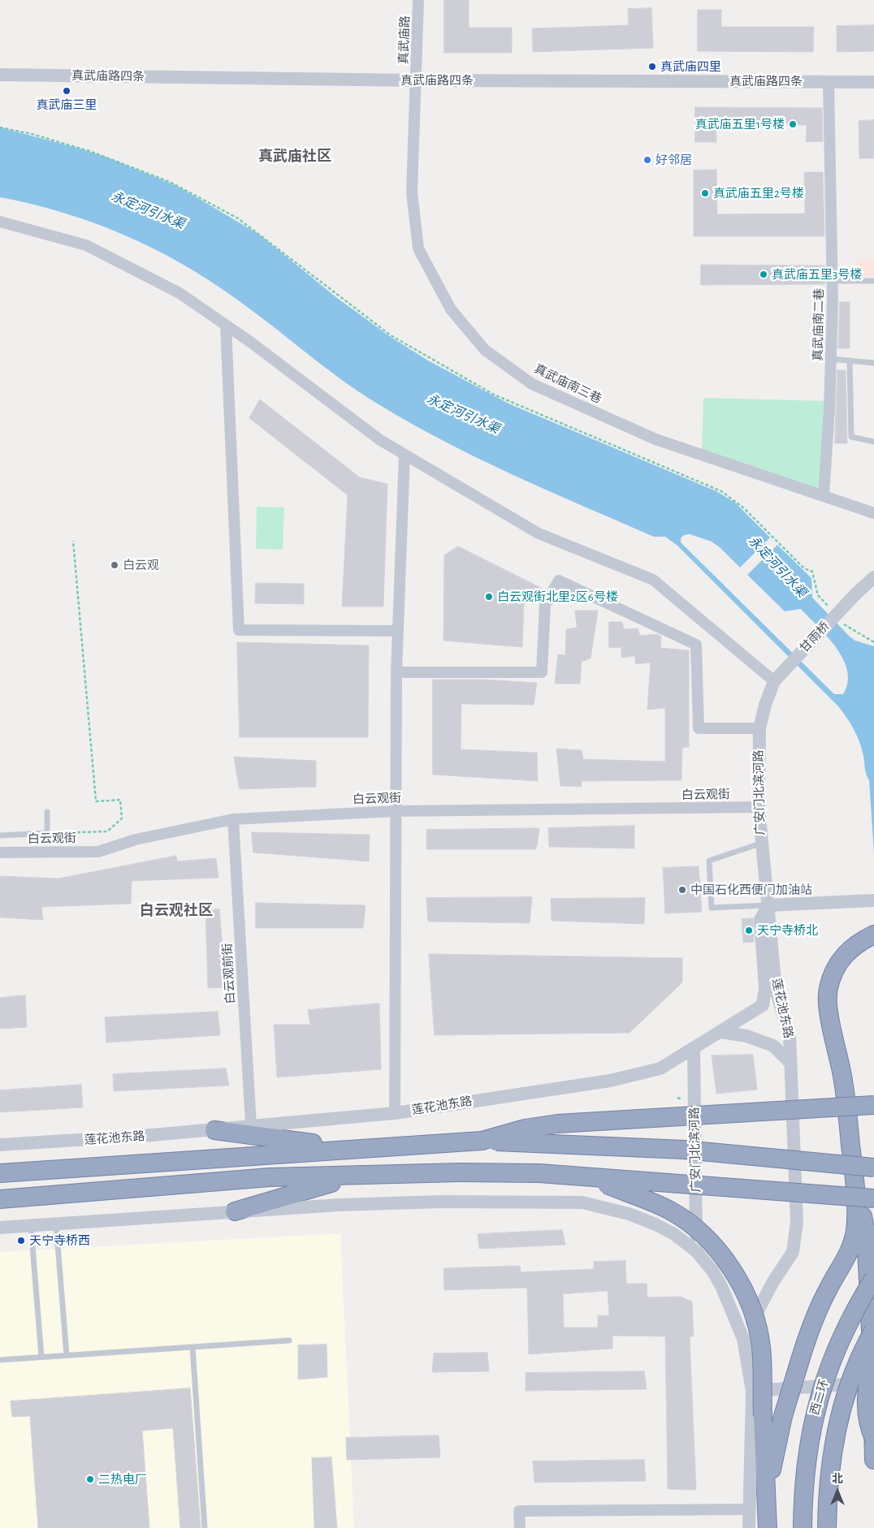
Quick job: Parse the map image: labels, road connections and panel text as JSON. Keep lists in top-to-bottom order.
{
  "streets": {
    "highway": ["西二环"],
    "street": [
      "真武庙路",
      "真武庙路四条",
      "真武庙南二巷",
      "真武庙南三巷",
      "甘雨桥",
      "广安门北滨河路",
      "白云观街",
      "白云观前街",
      "莲花池东路"
    ]
  },
  "crossings": [
    ["真武庙路", "真武庙路四条"],
    ["真武庙路", "真武庙南三巷"],
    ["真武庙路四条", "真武庙南二巷"],
    ["真武庙路四条", "真武庙南三巷"],
    ["真武庙南二巷", "真武庙南三巷"],
    ["甘雨桥", "广安门北滨河路"],
    ["广安门北滨河路", "白云观街"],
    ["广安门北滨河路", "莲花池东路"],
    ["白云观街", "白云观前街"],
    ["白云观前街", "莲花池东路"]
  ],
  "districts": ["真武庙社区", "白云观社区"],
  "water": ["永定河引水渠"],
  "places": [
    "真武庙四里",
    "真武庙三里",
    "真武庙五里1号楼",
    "好邻居",
    "真武庙五里2号楼",
    "真武庙五里3号楼",
    "白云观",
    "白云观街北里2区6号楼",
    "中国石化西便门加油站",
    "天宁寺桥北",
    "天宁寺桥西",
    "二热电厂"
  ],
  "north": "top"
}
